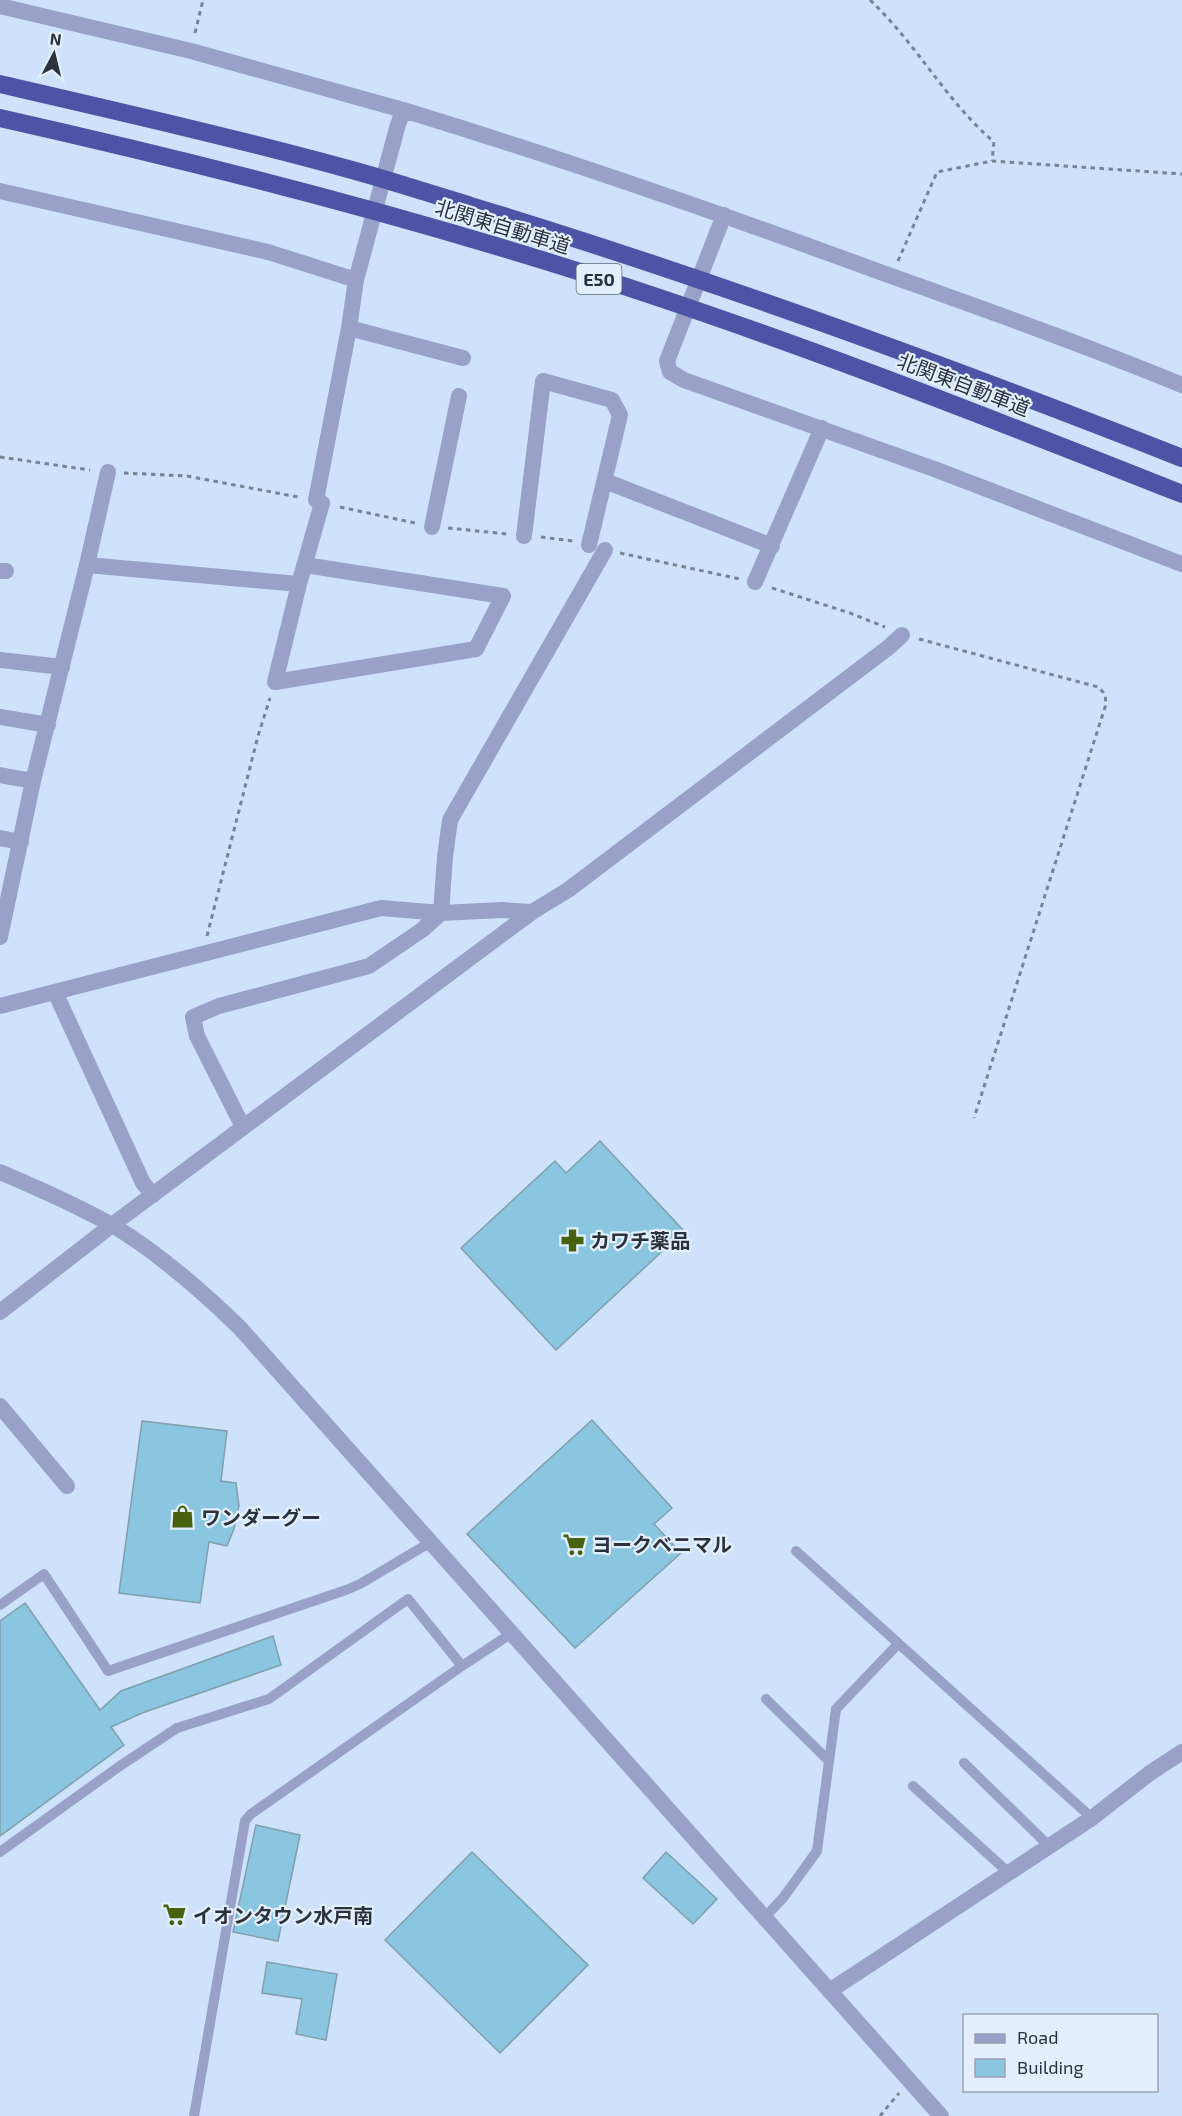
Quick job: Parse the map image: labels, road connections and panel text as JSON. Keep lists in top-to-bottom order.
{
  "streets": {
    "highway": ["北関東自動車道", "E50"]
  },
  "places": {
    "pharmacy": ["カワチ薬品"],
    "shop": ["ワンダーグー"],
    "supermarket": ["ヨークベニマル", "イオンタウン水戸南"]
  },
  "legend": ["Road", "Building"],
  "north": "top"
}
